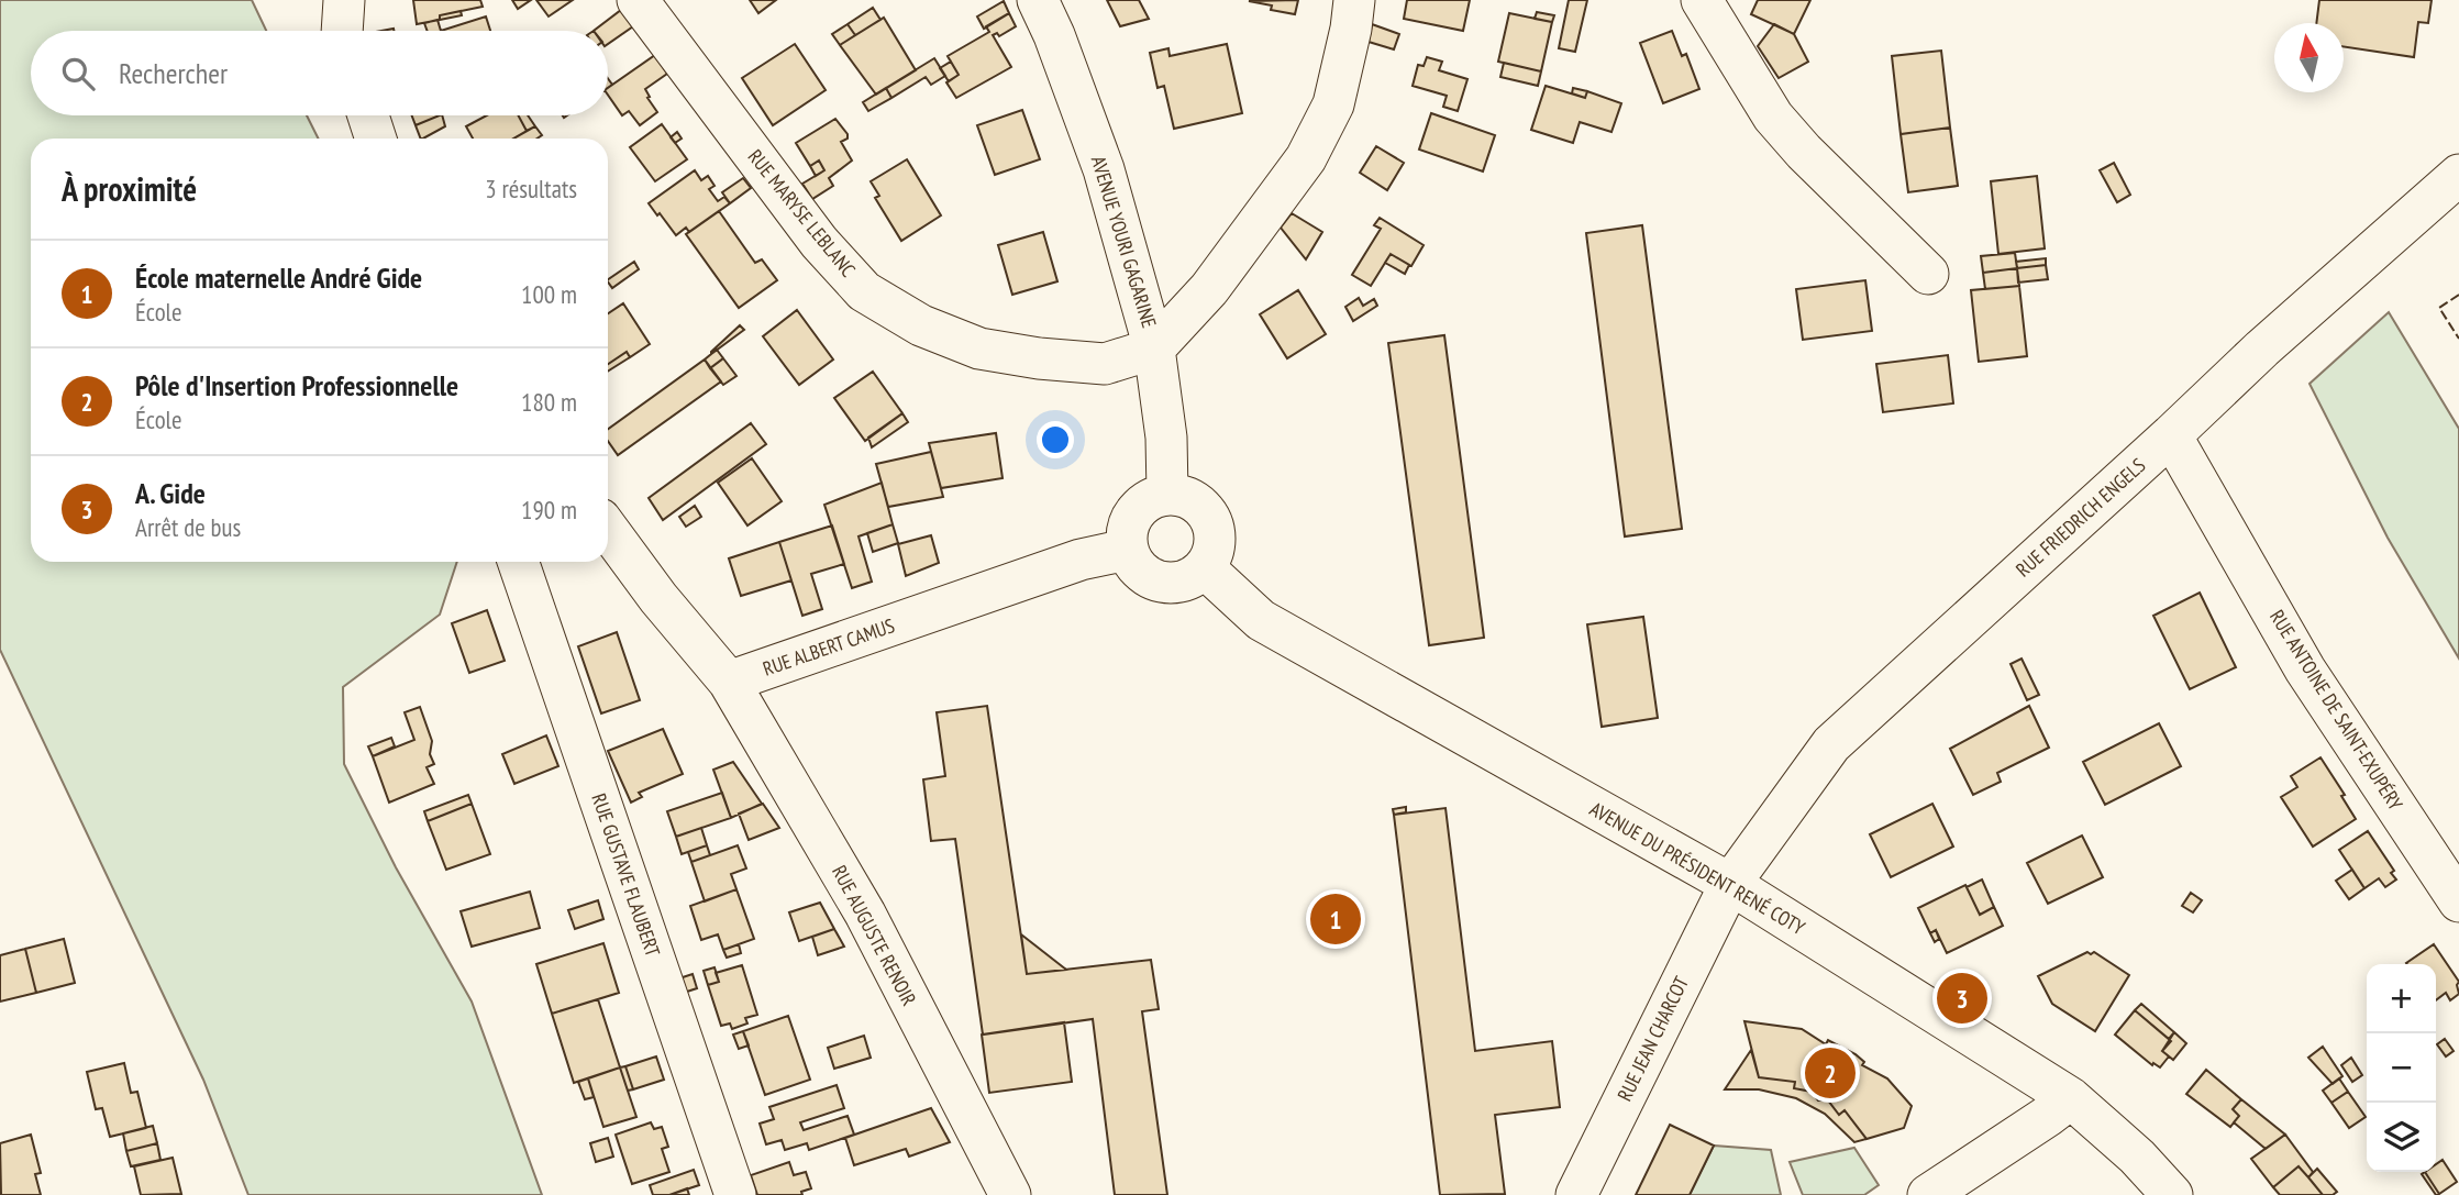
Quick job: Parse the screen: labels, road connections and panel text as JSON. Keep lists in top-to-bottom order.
{
  "streets": {
    "street": [
      "RUE MARYSE LEBLANC",
      "AVENUE YOURI GAGARINE",
      "RUE FRIEDRICH ENGELS",
      "RUE ALBERT CAMUS",
      "RUE ANTOINE DE SAINT-EXUPÉRY",
      "AVENUE DU PRÉSIDENT RENÉ COTY",
      "RUE GUSTAVE FLAUBERT",
      "RUE AUGUSTE RENOIR",
      "RUE JEAN CHARCOT"
    ]
  },
  "crossings": [
    ["RUE MARYSE LEBLANC", "AVENUE YOURI GAGARINE"],
    ["AVENUE YOURI GAGARINE", "RUE ALBERT CAMUS"],
    ["AVENUE YOURI GAGARINE", "AVENUE DU PRÉSIDENT RENÉ COTY"],
    ["RUE FRIEDRICH ENGELS", "RUE ANTOINE DE SAINT-EXUPÉRY"],
    ["RUE FRIEDRICH ENGELS", "AVENUE DU PRÉSIDENT RENÉ COTY"],
    ["RUE FRIEDRICH ENGELS", "RUE JEAN CHARCOT"],
    ["RUE ALBERT CAMUS", "AVENUE DU PRÉSIDENT RENÉ COTY"],
    ["RUE ALBERT CAMUS", "RUE AUGUSTE RENOIR"],
    ["AVENUE DU PRÉSIDENT RENÉ COTY", "RUE JEAN CHARCOT"]
  ],
  "north": "top",
  "page": {
    "search": "Rechercher",
    "heading": ["À proximité", "3 résultats"],
    "list": [
      {
        "mark": "1",
        "name": "École maternelle André Gide",
        "note": "École",
        "value": "100 m"
      },
      {
        "mark": "2",
        "name": "Pôle d'Insertion Professionnelle",
        "note": "École",
        "value": "180 m"
      },
      {
        "mark": "3",
        "name": "A. Gide",
        "note": "Arrêt de bus",
        "value": "190 m"
      }
    ],
    "pins": ["1", "3", "2"],
    "map_buttons": ["+", "−"]
  }
}
